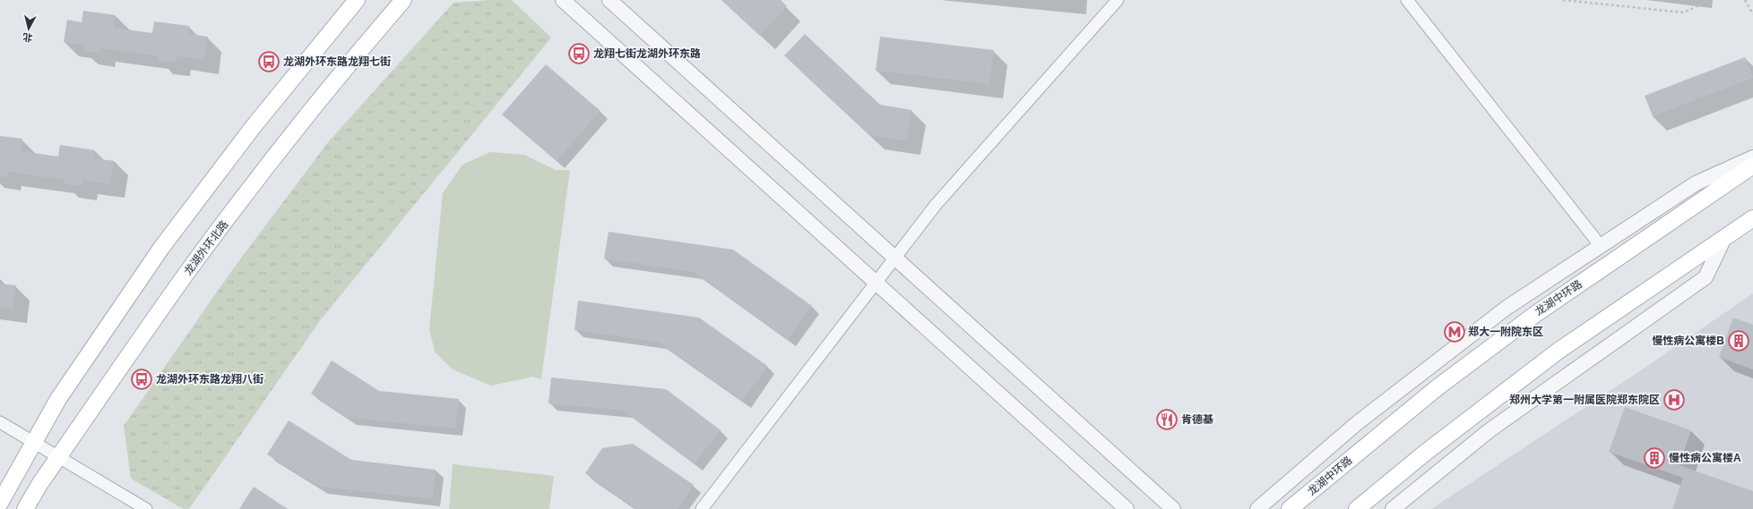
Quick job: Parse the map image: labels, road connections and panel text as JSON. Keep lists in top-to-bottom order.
{
  "streets": {
    "main road": ["龙湖外环北路", "龙湖中环路"]
  },
  "places": {
    "bus stop": ["龙翔七街龙湖外环东路", "龙湖外环东路龙翔七街", "龙湖外环东路龙翔八街"],
    "metro station": ["郑大一附院东区"],
    "building": ["慢性病公寓楼B", "慢性病公寓楼A"],
    "hospital": ["郑州大学第一附属医院郑东院区"],
    "restaurant": ["肯德基"]
  },
  "north": "bottom"
}
